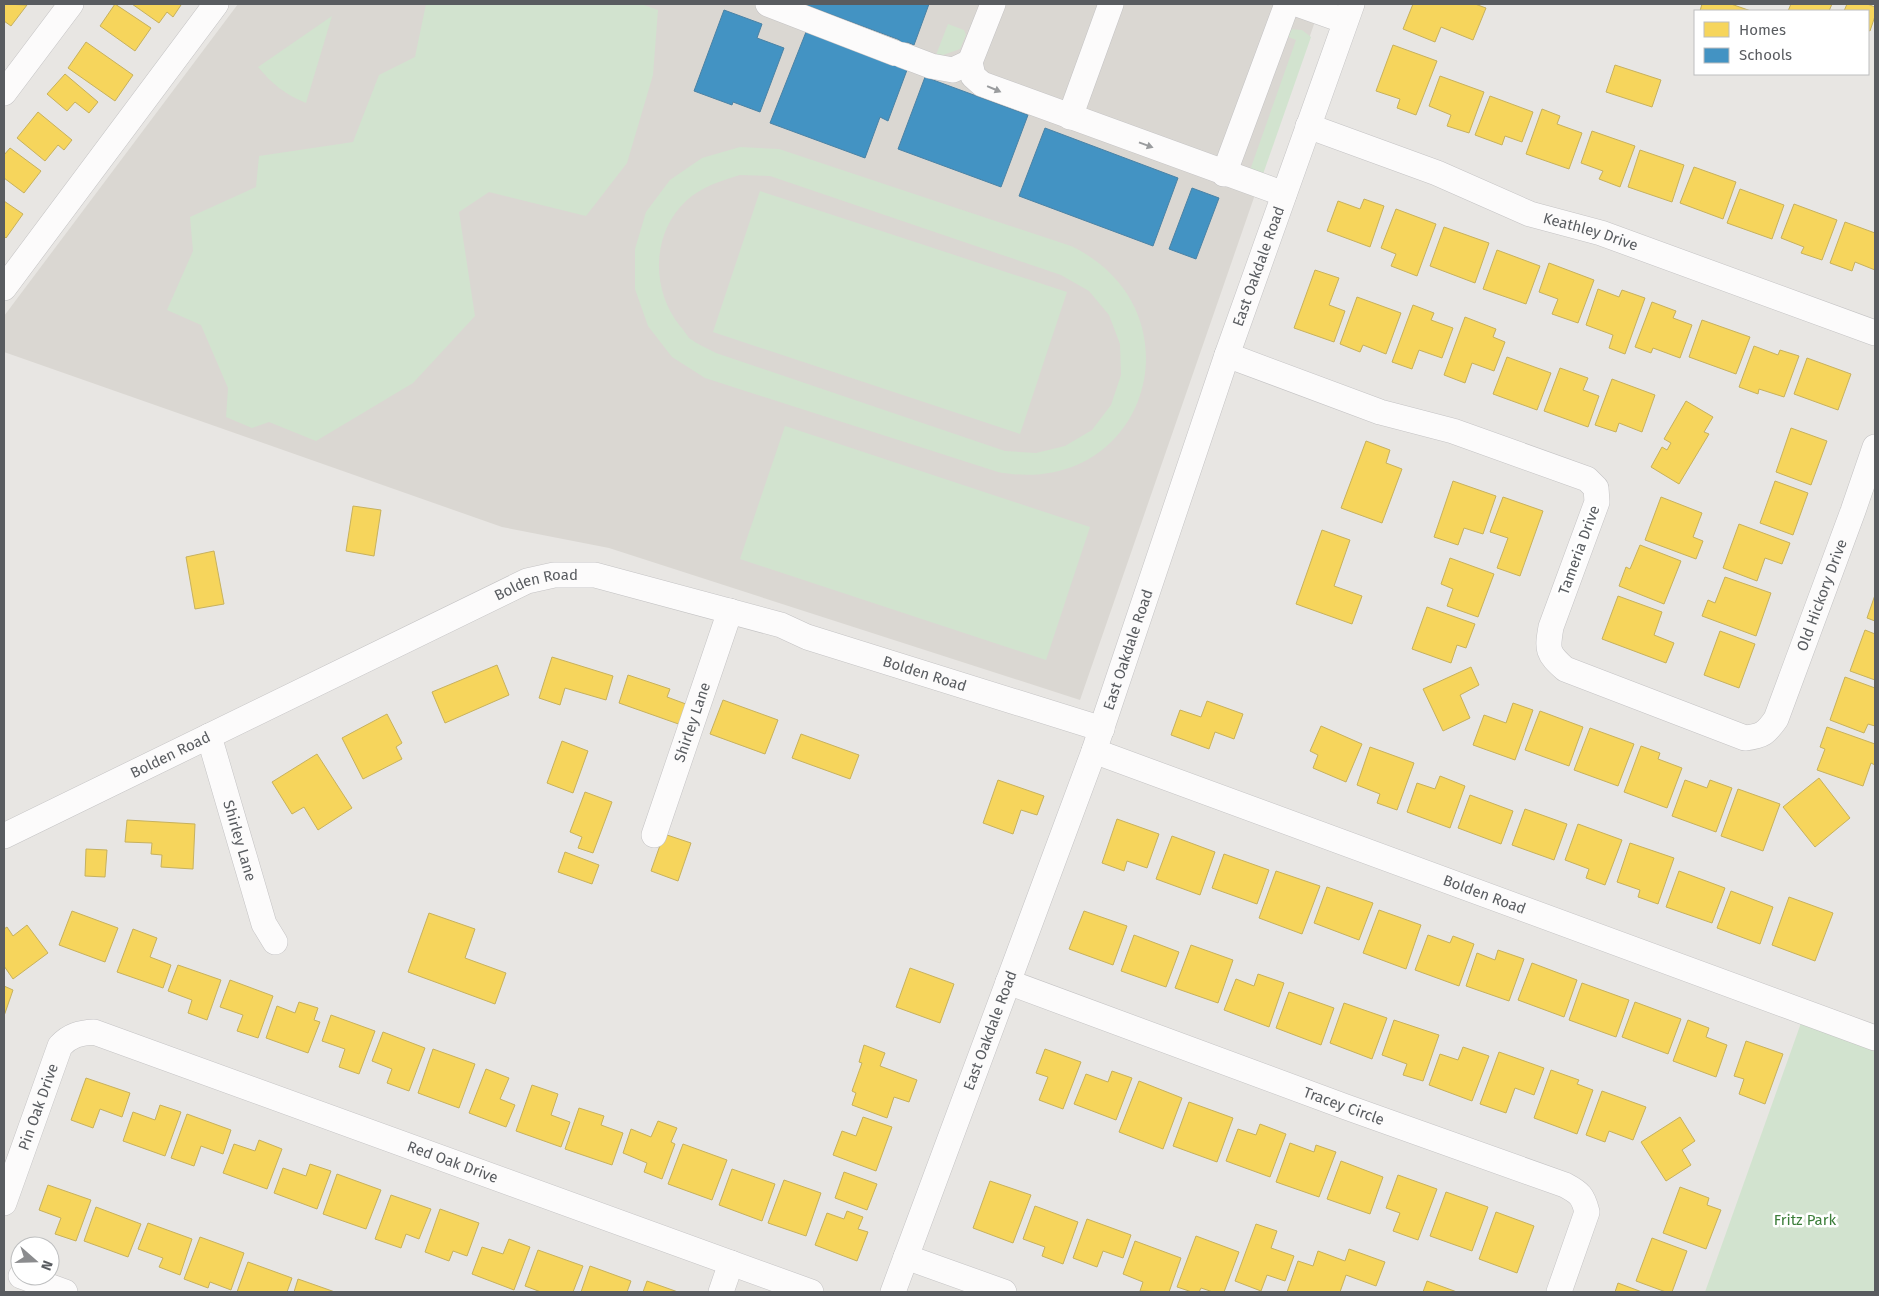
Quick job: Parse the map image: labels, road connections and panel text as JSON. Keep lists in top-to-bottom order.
{
  "streets": {
    "street": [
      "Keathley Drive",
      "East Oakdale Road",
      "Tameria Drive",
      "Bolden Road",
      "Old Hickory Drive",
      "Shirley Lane",
      "Tracey Circle",
      "Pin Oak Drive",
      "Red Oak Drive"
    ]
  },
  "crossings": [
    ["Keathley Drive", "East Oakdale Road"],
    ["East Oakdale Road", "Tameria Drive"],
    ["East Oakdale Road", "Bolden Road"],
    ["East Oakdale Road", "Tracey Circle"],
    ["Tameria Drive", "Old Hickory Drive"],
    ["Bolden Road", "Shirley Lane"],
    ["Pin Oak Drive", "Red Oak Drive"]
  ],
  "parks": ["Fritz Park"],
  "legend": ["Homes", "Schools"],
  "north": "right"
}
